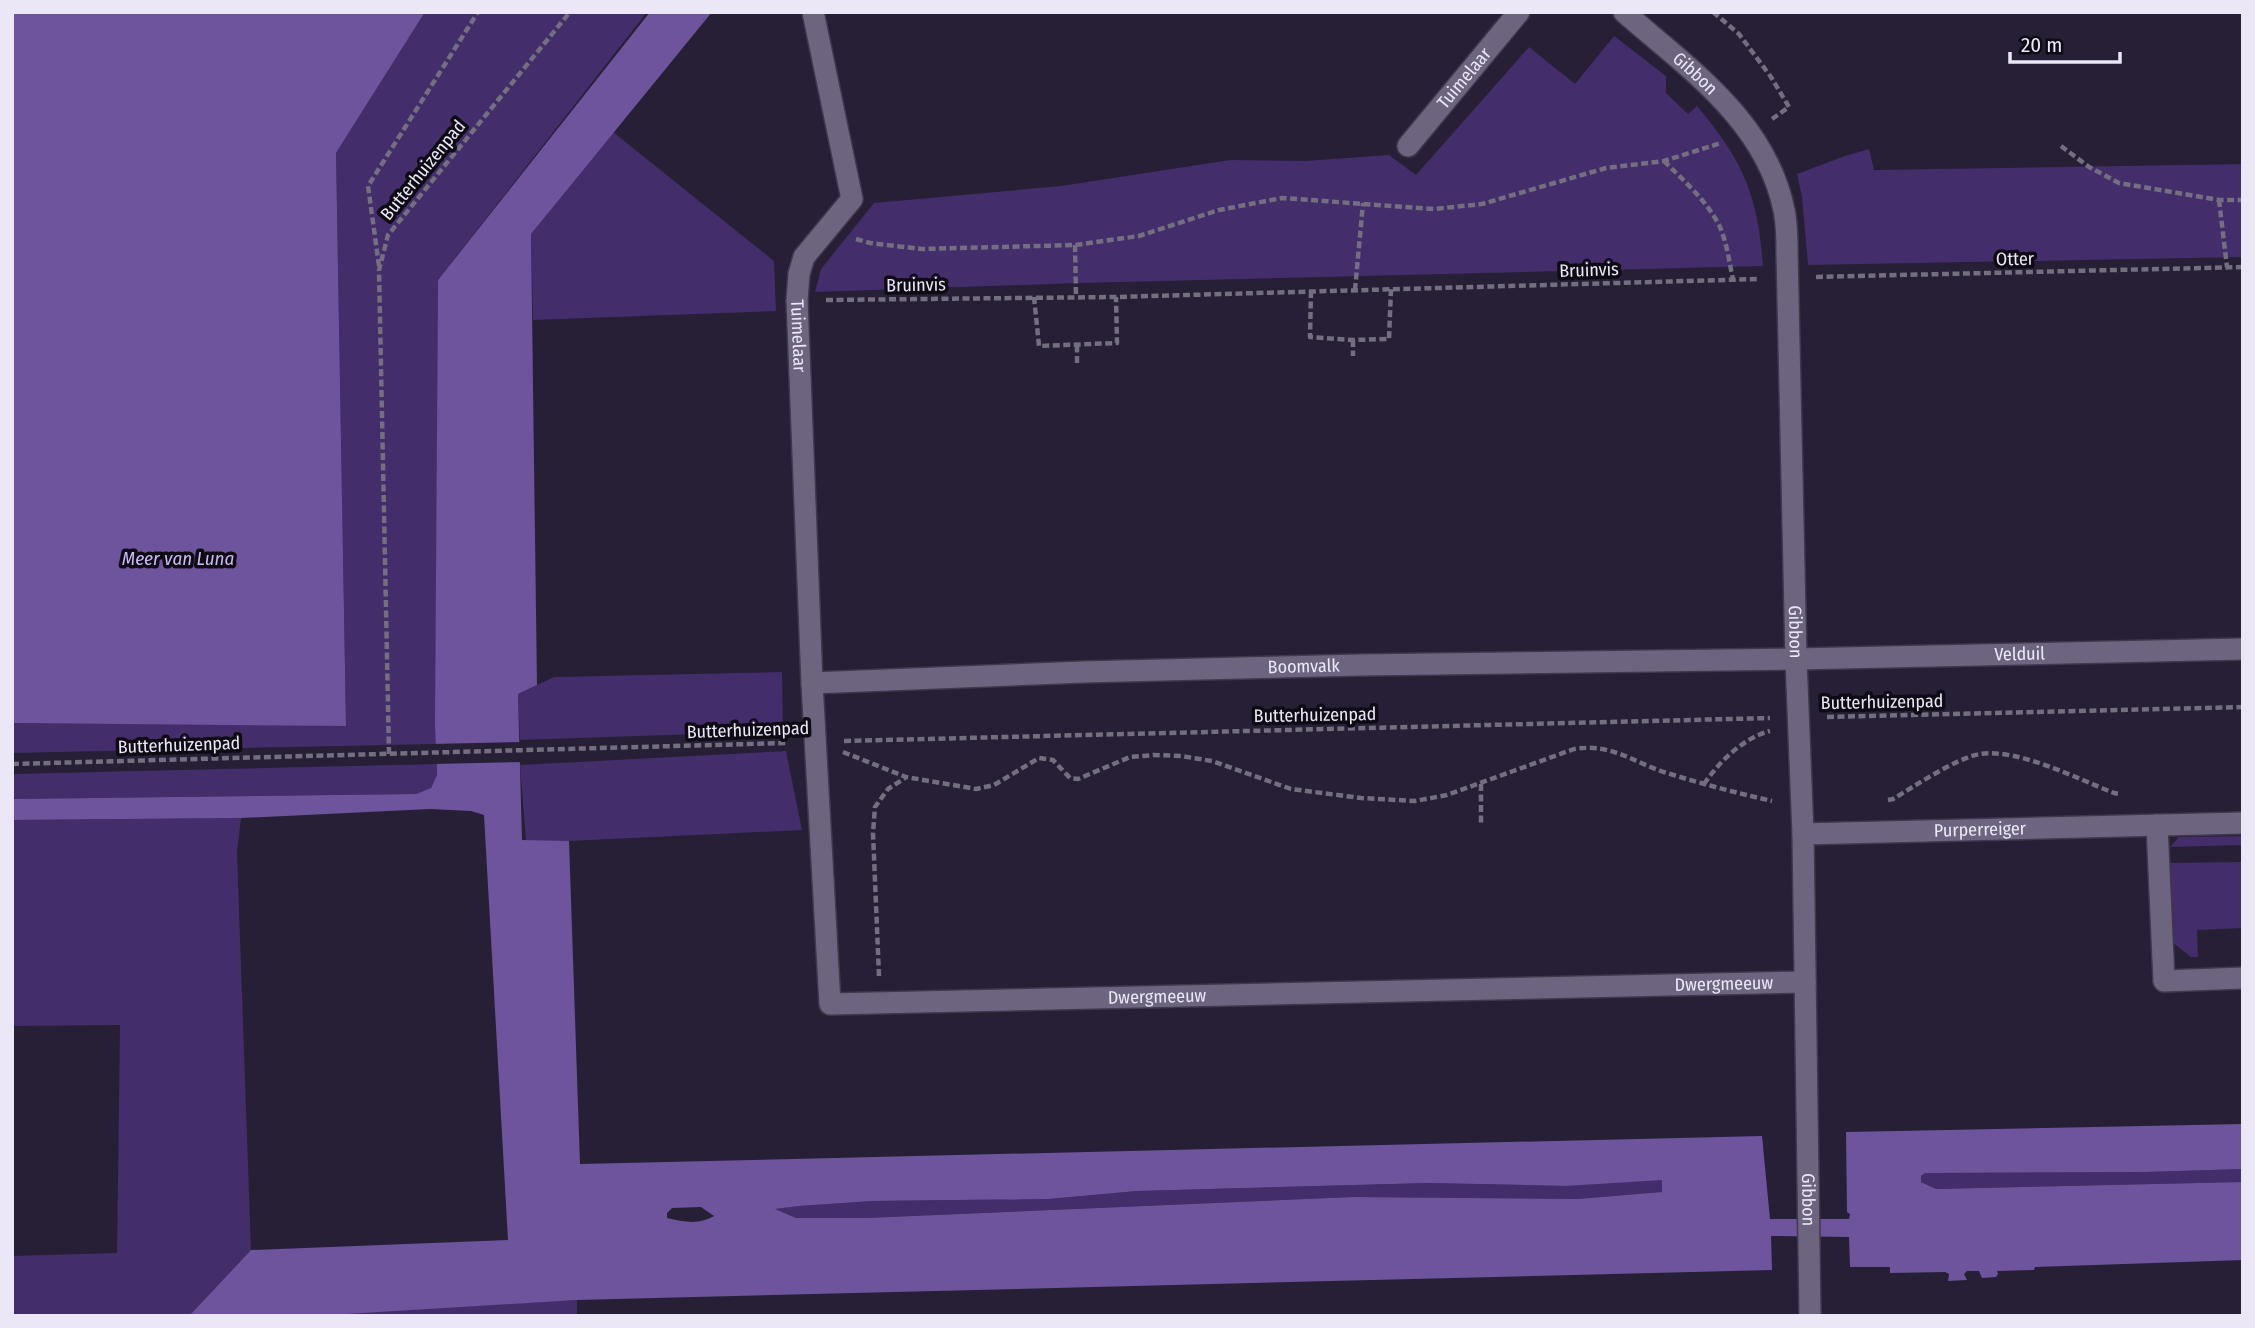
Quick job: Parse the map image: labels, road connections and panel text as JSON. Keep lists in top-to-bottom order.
{
  "streets": {
    "street": [
      "Gibbon",
      "Tuimelaar",
      "Velduil",
      "Boomvalk",
      "Purperreiger",
      "Dwergmeeuw"
    ],
    "path": ["Butterhuizenpad", "Otter", "Bruinvis"]
  },
  "crossings": [
    ["Gibbon", "Butterhuizenpad"],
    ["Gibbon", "Otter"],
    ["Gibbon", "Bruinvis"],
    ["Gibbon", "Velduil"],
    ["Gibbon", "Boomvalk"],
    ["Gibbon", "Purperreiger"],
    ["Gibbon", "Dwergmeeuw"],
    ["Tuimelaar", "Bruinvis"],
    ["Tuimelaar", "Boomvalk"],
    ["Tuimelaar", "Dwergmeeuw"],
    ["Butterhuizenpad", "Dwergmeeuw"],
    ["Otter", "Bruinvis"],
    ["Velduil", "Boomvalk"],
    ["Boomvalk", "Dwergmeeuw"]
  ],
  "water": ["Meer van Luna"],
  "scale_bar": "20 m"
}
